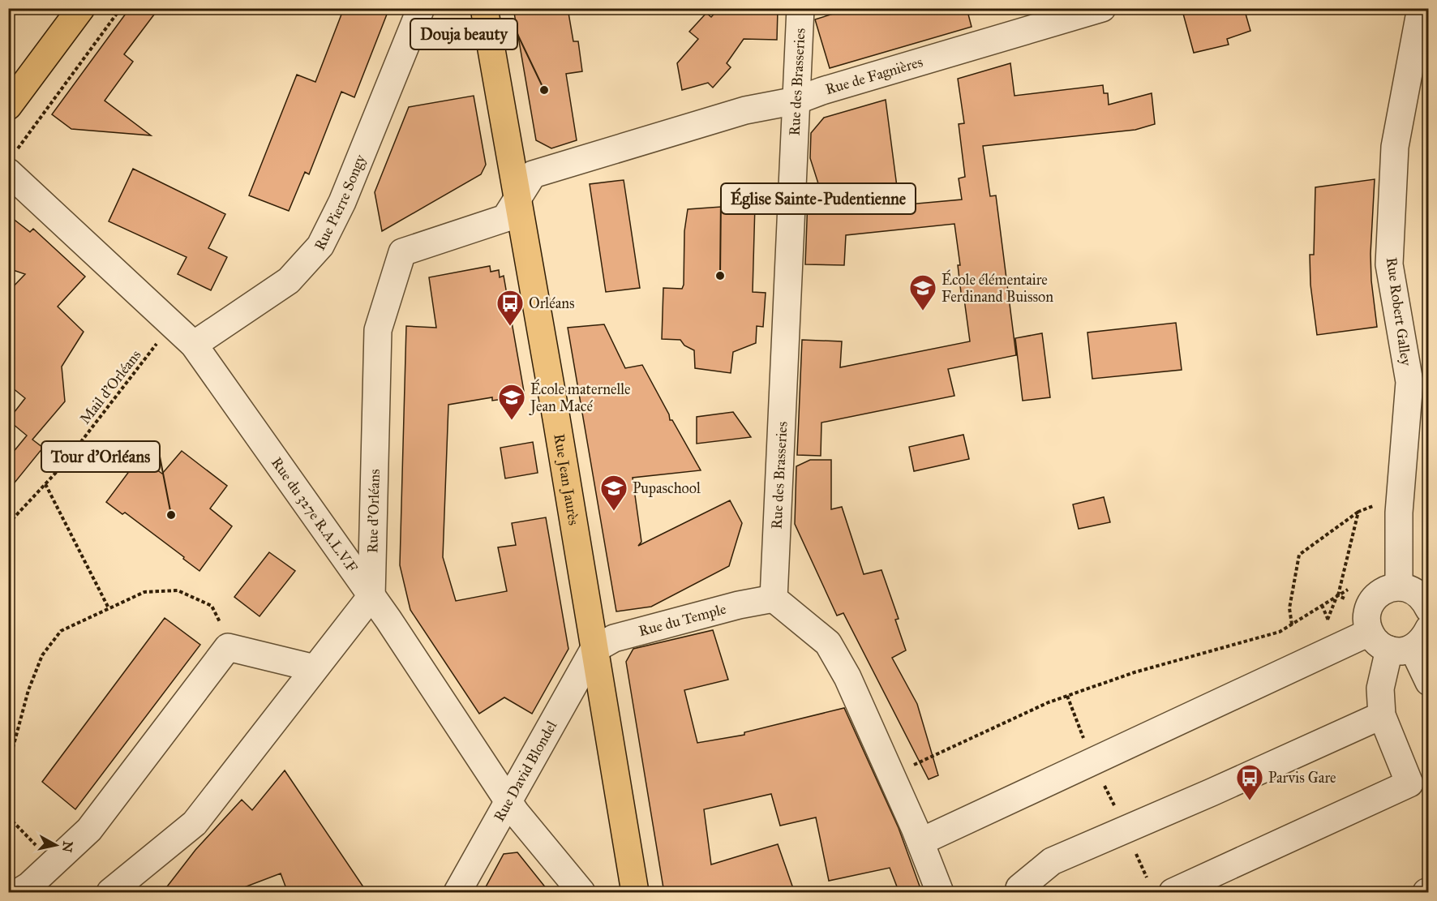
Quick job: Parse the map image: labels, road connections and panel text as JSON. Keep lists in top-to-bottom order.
{
  "streets": {
    "main road": ["Rue Jean Jaurès"],
    "street": [
      "Rue de Fagnières",
      "Rue des Brasseries",
      "Rue Pierre Songy",
      "Rue Robert Galley",
      "Rue d'Orléans",
      "Rue du 327e R.A.L.V.F",
      "Rue du Temple",
      "Rue David Blondel"
    ],
    "path": ["Mail d'Orléans"]
  },
  "crossings": [
    ["Rue de Fagnières", "Rue des Brasseries"],
    ["Rue de Fagnières", "Rue d'Orléans"],
    ["Rue des Brasseries", "Rue du Temple"],
    ["Rue Pierre Songy", "Rue du 327e R.A.L.V.F"],
    ["Mail d'Orléans", "Rue du 327e R.A.L.V.F"],
    ["Rue Jean Jaurès", "Rue d'Orléans"],
    ["Rue Jean Jaurès", "Rue du Temple"],
    ["Rue Jean Jaurès", "Rue David Blondel"],
    ["Rue d'Orléans", "Rue du 327e R.A.L.V.F"],
    ["Rue du 327e R.A.L.V.F", "Rue David Blondel"],
    ["Rue du Temple", "Rue David Blondel"]
  ],
  "places": {
    "other": ["Douja beauty", "Église Sainte-Pudentienne", "Tour d'Orléans"],
    "school or university": ["École élémentaire Ferdinand Buisson", "École maternelle Jean Macé", "Pupaschool"],
    "bus stop": ["Orléans", "Parvis Gare"]
  },
  "north": "right"
}
